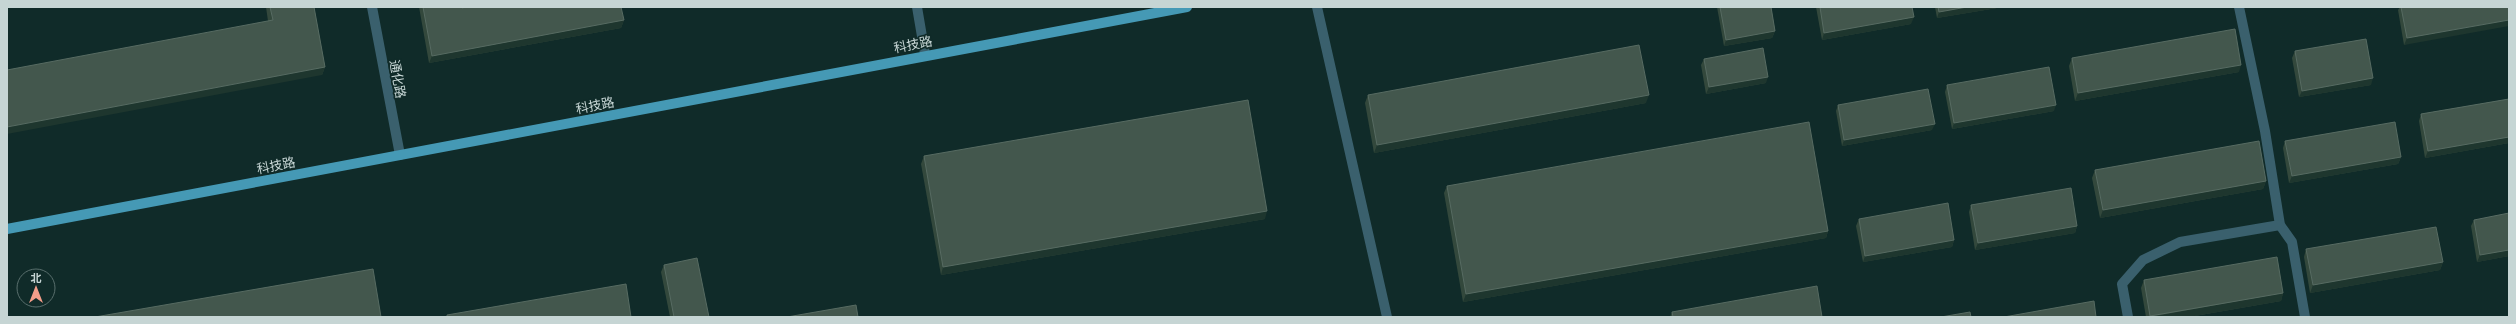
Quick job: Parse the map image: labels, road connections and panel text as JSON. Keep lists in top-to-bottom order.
{
  "streets": {
    "main road": ["科技路"],
    "street": ["通化路"]
  },
  "crossings": [
    ["科技路", "通化路"]
  ],
  "north": "top"
}
